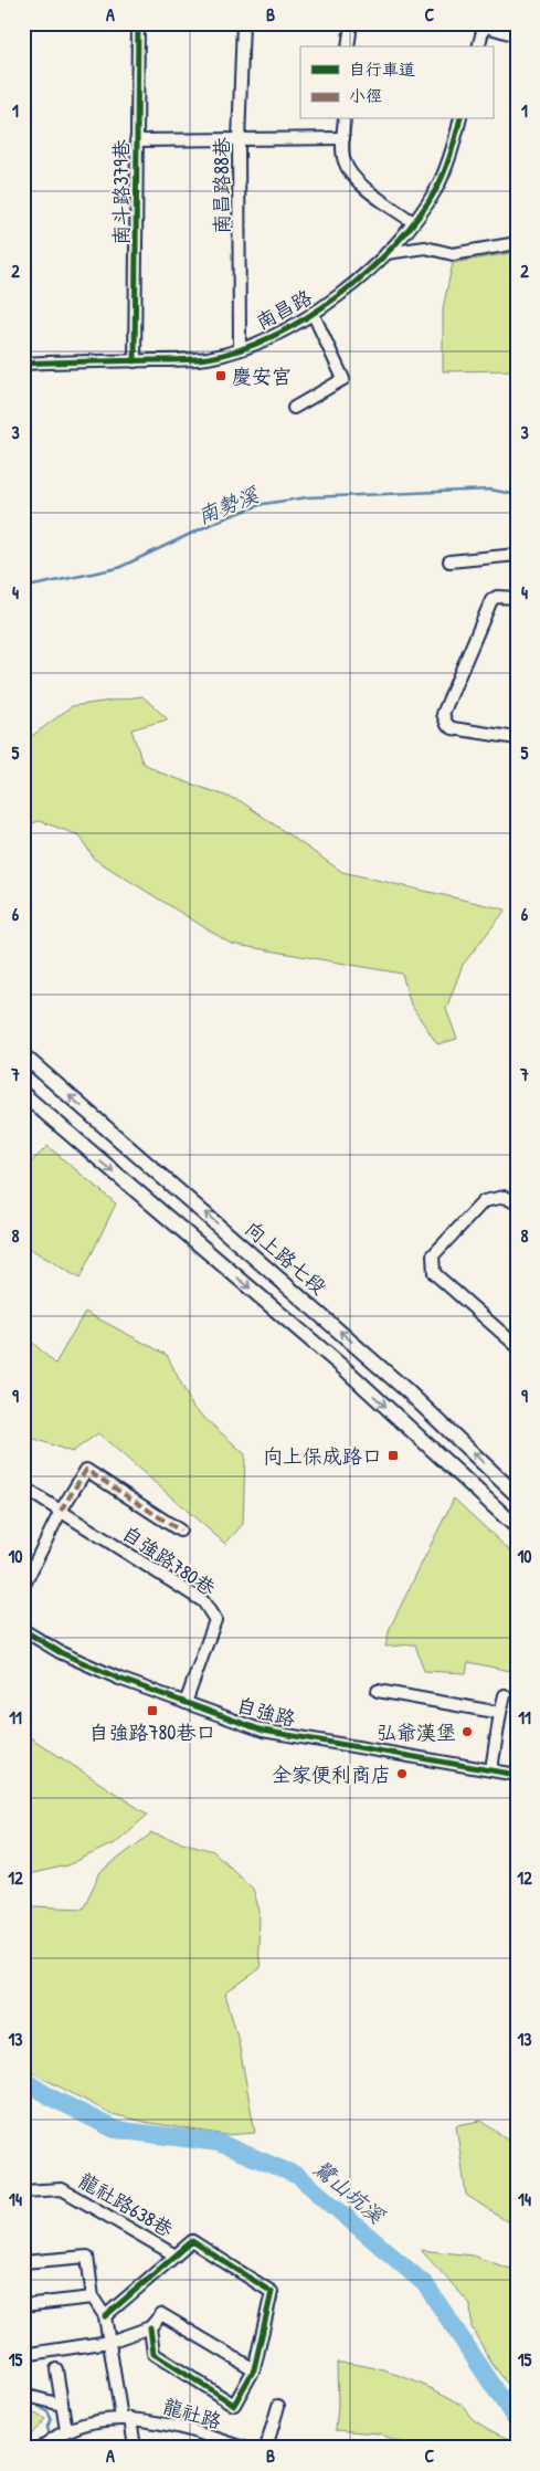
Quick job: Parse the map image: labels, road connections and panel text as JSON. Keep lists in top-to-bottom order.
{
  "streets": {
    "main road": ["向上路七段"],
    "street": [
      "南昌路88巷",
      "南斗路379巷",
      "南昌路",
      "自強路780巷",
      "自強路",
      "龍社路638巷",
      "龍社路"
    ]
  },
  "crossings": [
    ["南昌路88巷", "南昌路"],
    ["南斗路379巷", "南昌路"],
    ["自強路780巷", "自強路"]
  ],
  "water": ["南勢溪", "鷺山坑溪"],
  "places": {
    "transit": ["慶安宮", "向上保成路口", "自強路780巷口"],
    "other": ["弘爺漢堡", "全家便利商店"]
  },
  "legend": ["自行車道", "小徑"],
  "grid": {
    "columns": ["A", "B", "C"],
    "rows": [
      "1",
      "2",
      "3",
      "4",
      "5",
      "6",
      "7",
      "8",
      "9",
      "10",
      "11",
      "12",
      "13",
      "14",
      "15"
    ]
  }
}
